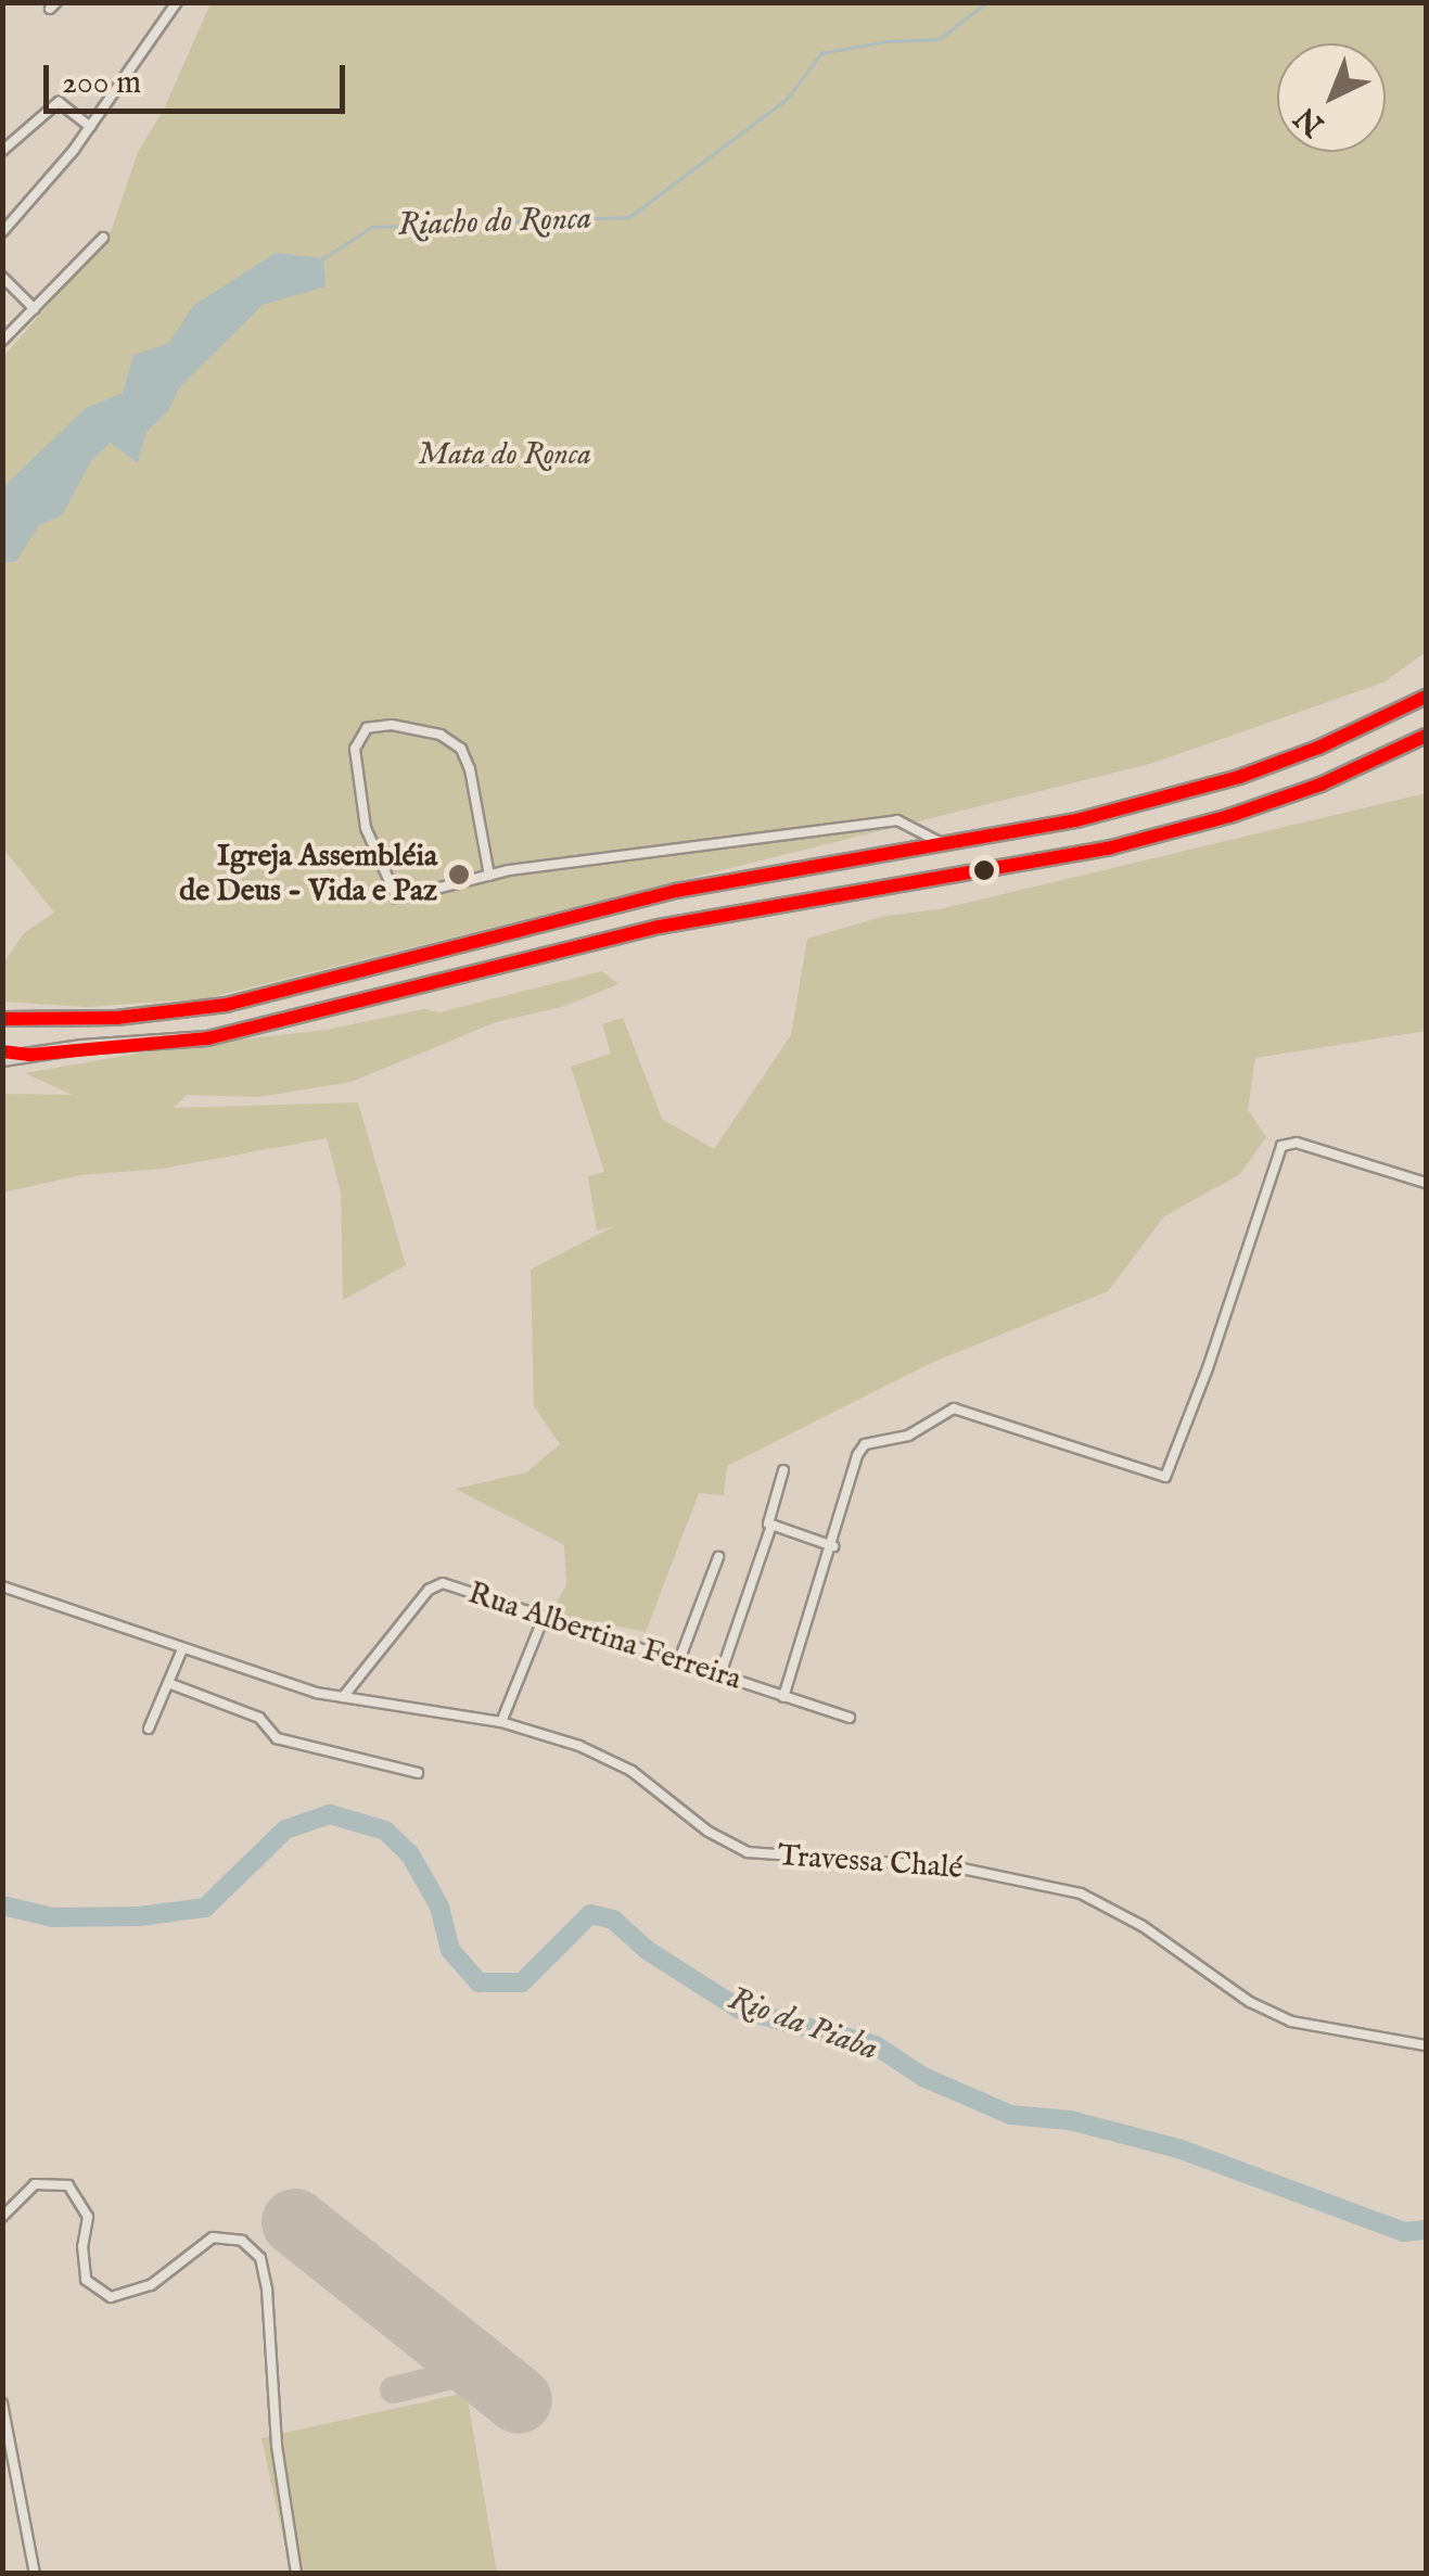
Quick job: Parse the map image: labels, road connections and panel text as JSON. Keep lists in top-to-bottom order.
{
  "streets": {
    "street": ["Rua Albertina Ferreira", "Travessa Chalé"]
  },
  "crossings": [
    ["Rua Albertina Ferreira", "Travessa Chalé"]
  ],
  "water": ["Riacho do Ronca", "Rio da Piaba"],
  "parks": ["Mata do Ronca"],
  "places": ["Igreja Assembléia de Deus - Vida e Paz"],
  "scale_bar": "200 m",
  "north": "bottom left"
}
